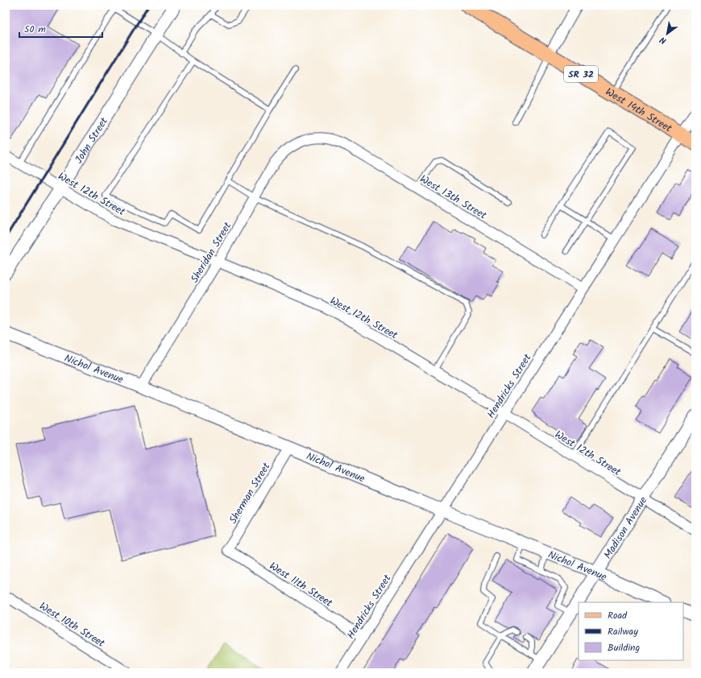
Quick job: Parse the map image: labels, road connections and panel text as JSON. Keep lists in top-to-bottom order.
{
  "streets": {
    "main road": ["SR 32", "West 14th Street"],
    "street": [
      "John Street",
      "West 12th Street",
      "West 13th Street",
      "Sheridan Street",
      "Nichol Avenue",
      "Hendricks Street",
      "Sherman Street",
      "Madison Avenue",
      "West 11th Street",
      "West 10th Street"
    ]
  },
  "crossings": [
    ["West 14th Street", "Hendricks Street"],
    ["John Street", "West 12th Street"],
    ["West 12th Street", "Sheridan Street"],
    ["West 12th Street", "Hendricks Street"],
    ["West 12th Street", "Madison Avenue"],
    ["West 13th Street", "Sheridan Street"],
    ["West 13th Street", "Hendricks Street"],
    ["Sheridan Street", "Nichol Avenue"],
    ["Nichol Avenue", "Hendricks Street"],
    ["Nichol Avenue", "Sherman Street"],
    ["Nichol Avenue", "Madison Avenue"],
    ["Hendricks Street", "West 11th Street"],
    ["Sherman Street", "West 11th Street"]
  ],
  "legend": ["Road", "Railway", "Building"],
  "scale_bar": "50 m",
  "north": "bottom left"
}
